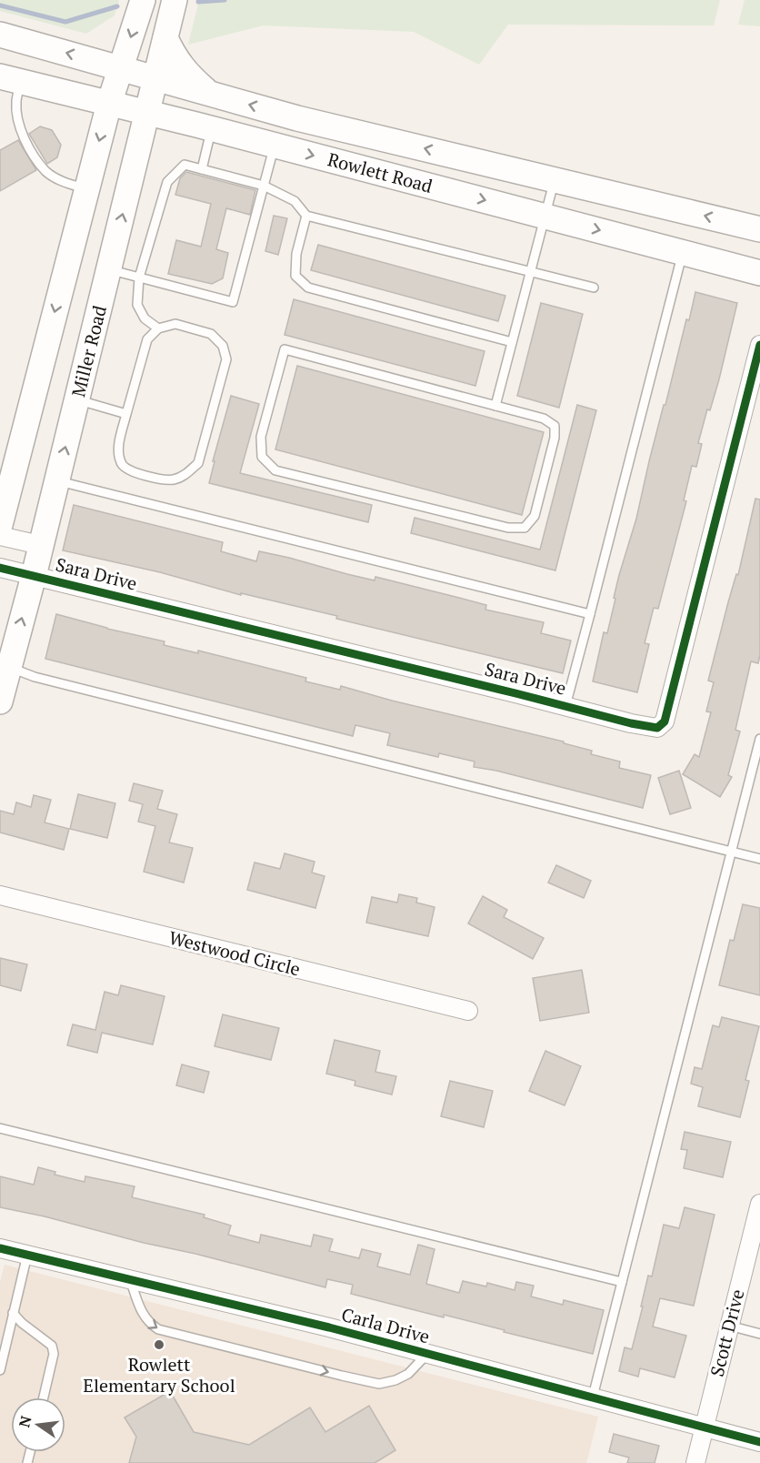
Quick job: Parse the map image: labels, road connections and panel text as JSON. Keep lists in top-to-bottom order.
{
  "streets": {
    "main road": ["Rowlett Road", "Miller Road"],
    "street": [
      "Sara Drive",
      "Westwood Circle",
      "Carla Drive",
      "Scott Drive"
    ]
  },
  "crossings": [
    ["Rowlett Road", "Miller Road"],
    ["Miller Road", "Sara Drive"],
    ["Carla Drive", "Scott Drive"]
  ],
  "places": ["Rowlett Elementary School"],
  "north": "left"
}
